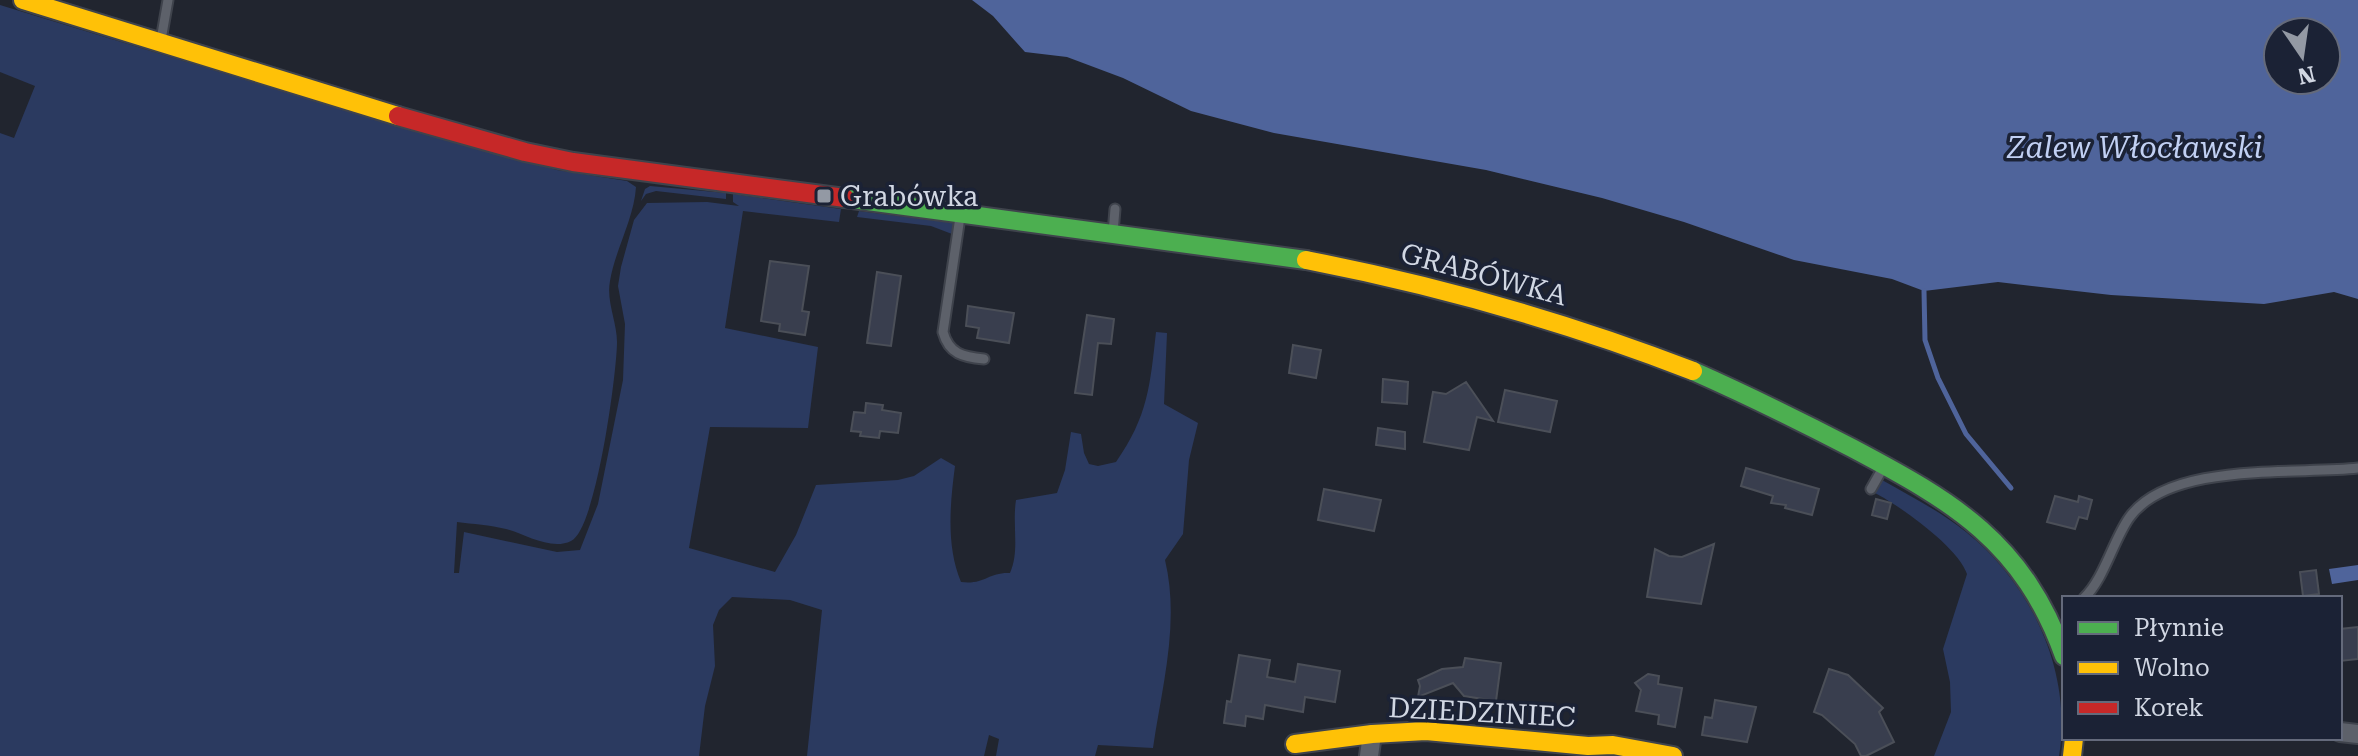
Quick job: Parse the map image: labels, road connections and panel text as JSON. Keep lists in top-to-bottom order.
{
  "streets": {
    "street": ["GRABÓWKA", "DZIEDZINIEC"]
  },
  "water": ["Zalew Włocławski"],
  "places": {
    "transit": ["Grabówka"]
  },
  "legend": ["Płynnie", "Wolno", "Korek"],
  "north": "bottom"
}
